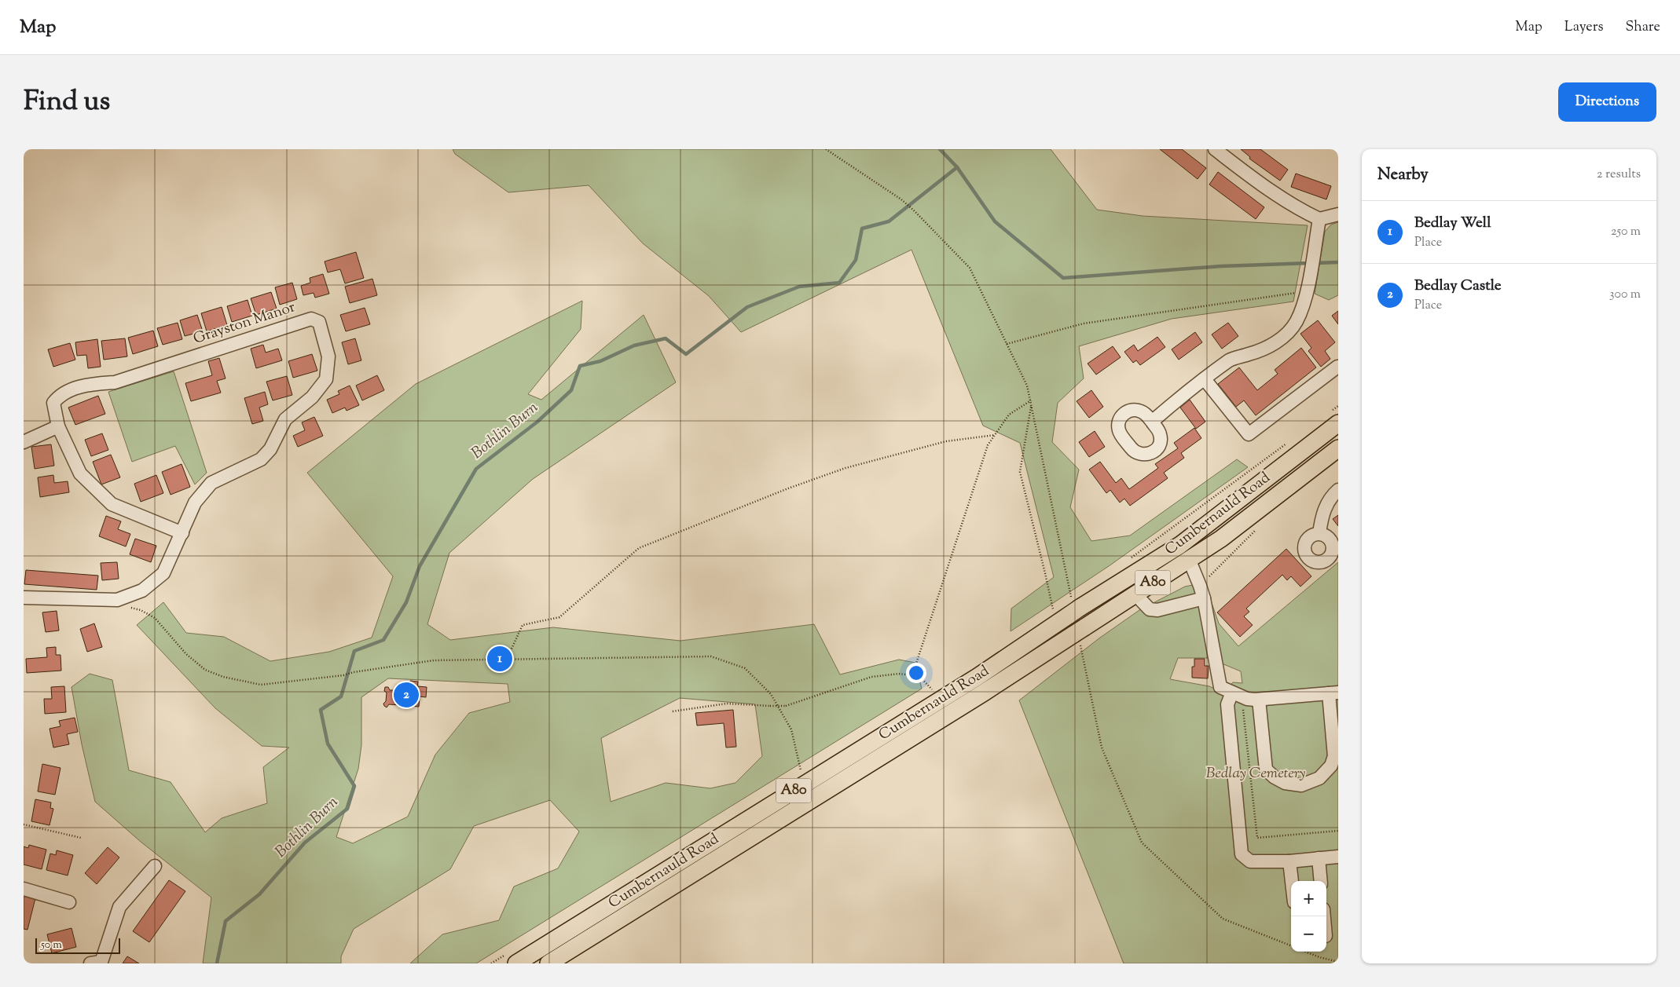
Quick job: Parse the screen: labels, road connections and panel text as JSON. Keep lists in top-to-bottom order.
{
  "streets": {
    "main road": ["Cumbernauld Road", "A80"],
    "street": ["Grayston Manor"]
  },
  "water": ["Bothlin Burn"],
  "parks": ["Bedlay Cemetery"],
  "scale_bar": "50 m",
  "page": {
    "header": "Map",
    "nav": ["Map", "Layers", "Share"],
    "title": "Find us",
    "buttons": "Directions",
    "heading": ["Nearby", "2 results"],
    "list": [
      {
        "mark": "1",
        "name": "Bedlay Well",
        "note": "Place",
        "value": "250 m"
      },
      {
        "mark": "2",
        "name": "Bedlay Castle",
        "note": "Place",
        "value": "300 m"
      }
    ],
    "pins": ["1", "2"],
    "map_buttons": ["+", "−"],
    "scale": "50 m"
  }
}
